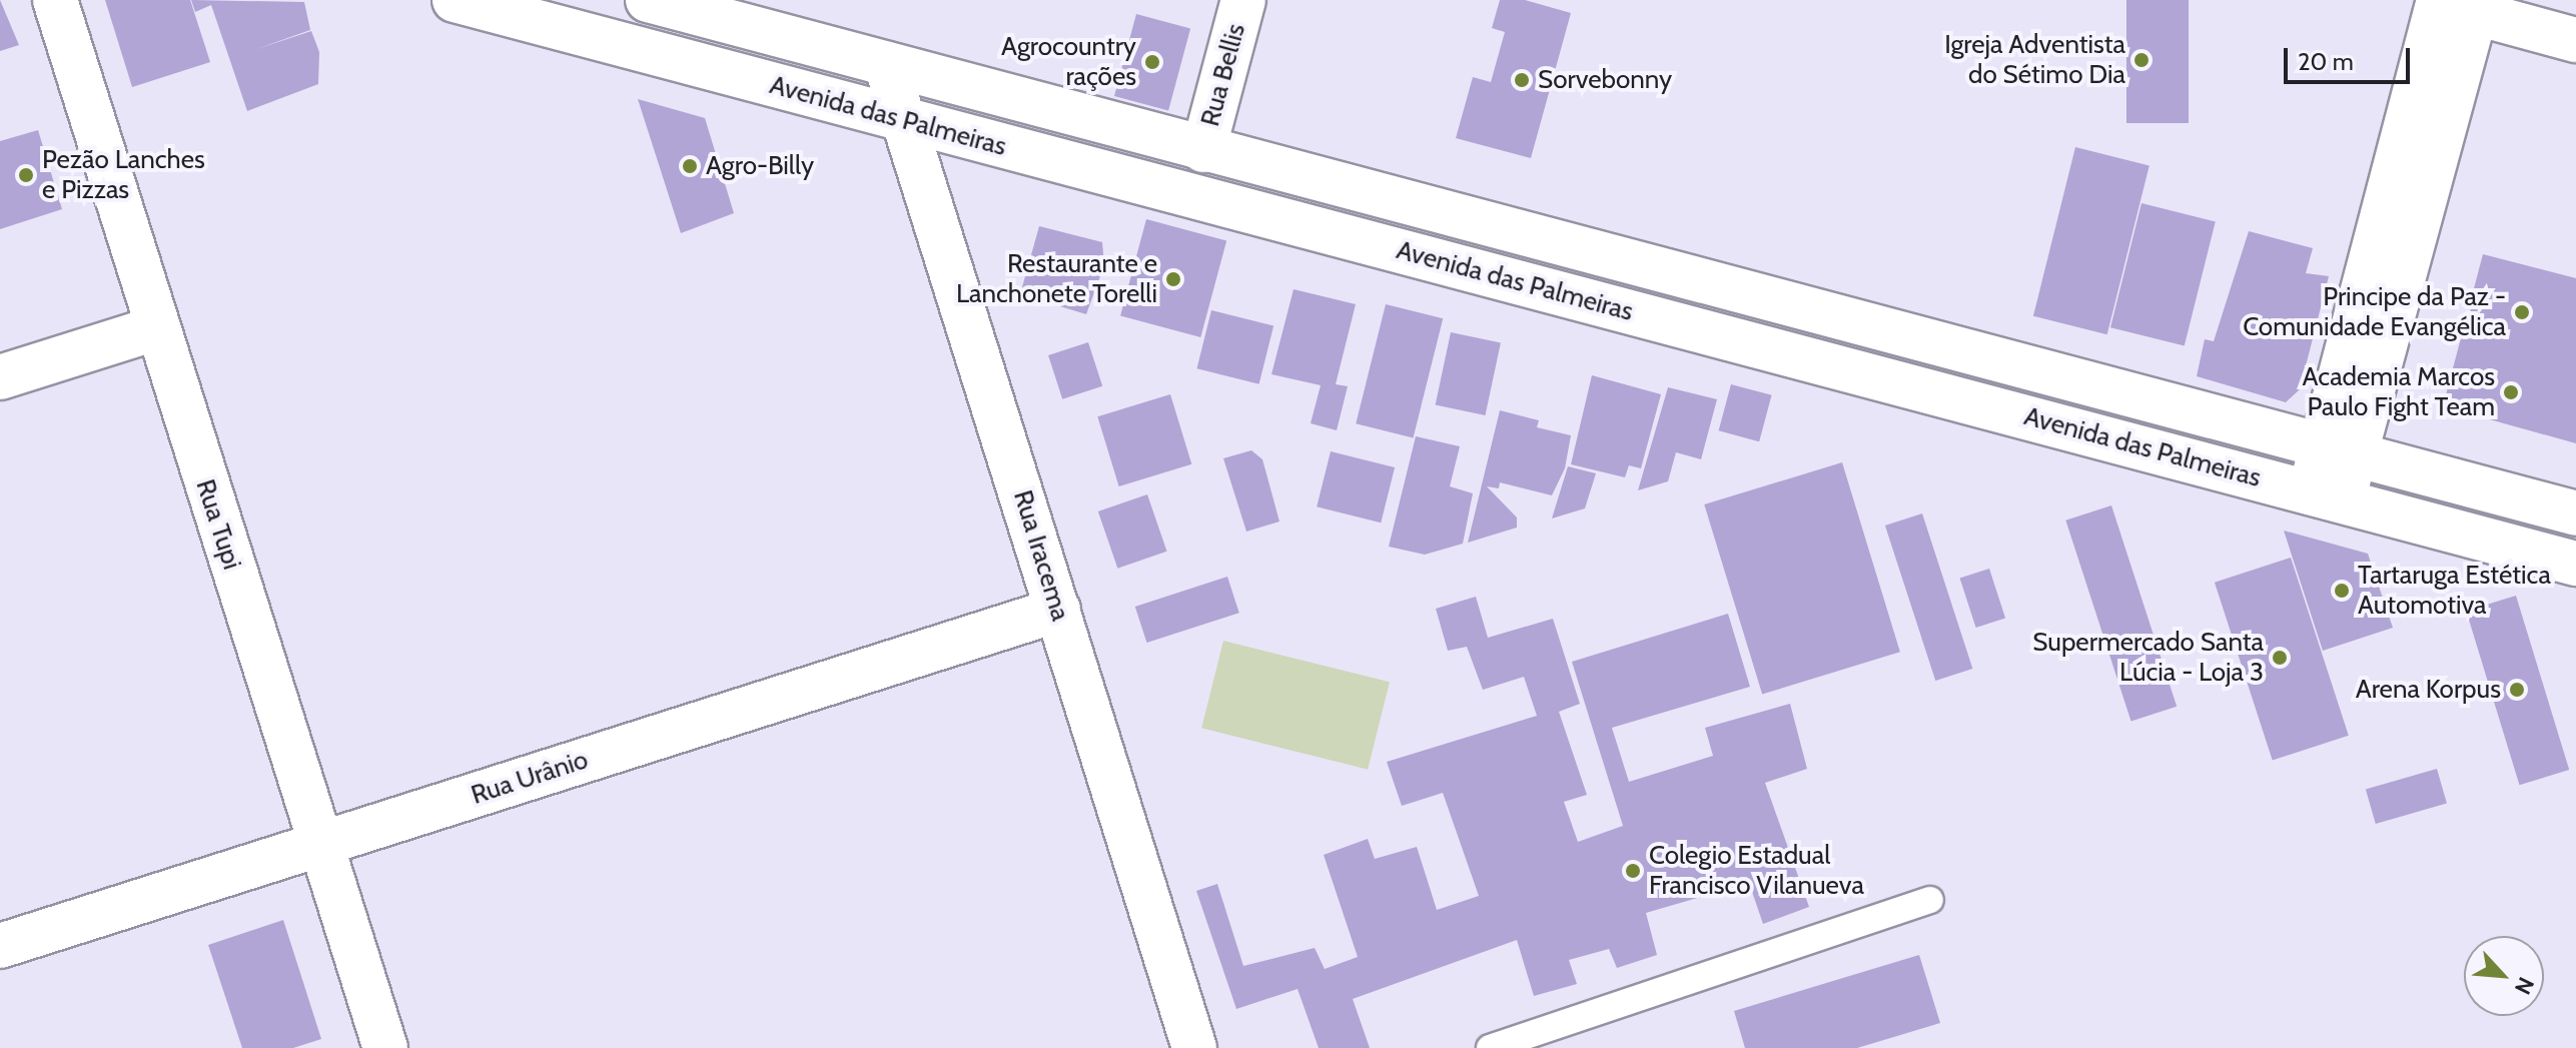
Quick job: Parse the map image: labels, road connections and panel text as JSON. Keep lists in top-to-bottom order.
{
  "streets": {
    "street": [
      "Rua Bellis",
      "Avenida das Palmeiras",
      "Rua Tupi",
      "Rua Iracema",
      "Rua Urânio"
    ]
  },
  "crossings": [
    ["Rua Bellis", "Avenida das Palmeiras"],
    ["Avenida das Palmeiras", "Rua Iracema"],
    ["Rua Tupi", "Rua Urânio"],
    ["Rua Iracema", "Rua Urânio"]
  ],
  "places": [
    "Igreja Adventista do Sétimo Dia",
    "Agrocountry rações",
    "Sorvebonny",
    "Agro-Billy",
    "Pezão Lanches e Pizzas",
    "Restaurante e Lanchonete Torelli",
    "Principe da Paz - Comunidade Evangélica",
    "Academia Marcos Paulo Fight Team",
    "Tartaruga Estética Automotiva",
    "Supermercado Santa Lúcia - Loja 3",
    "Arena Korpus",
    "Colegio Estadual Francisco Vilanueva"
  ],
  "scale_bar": "20 m",
  "north": "bottom right"
}
